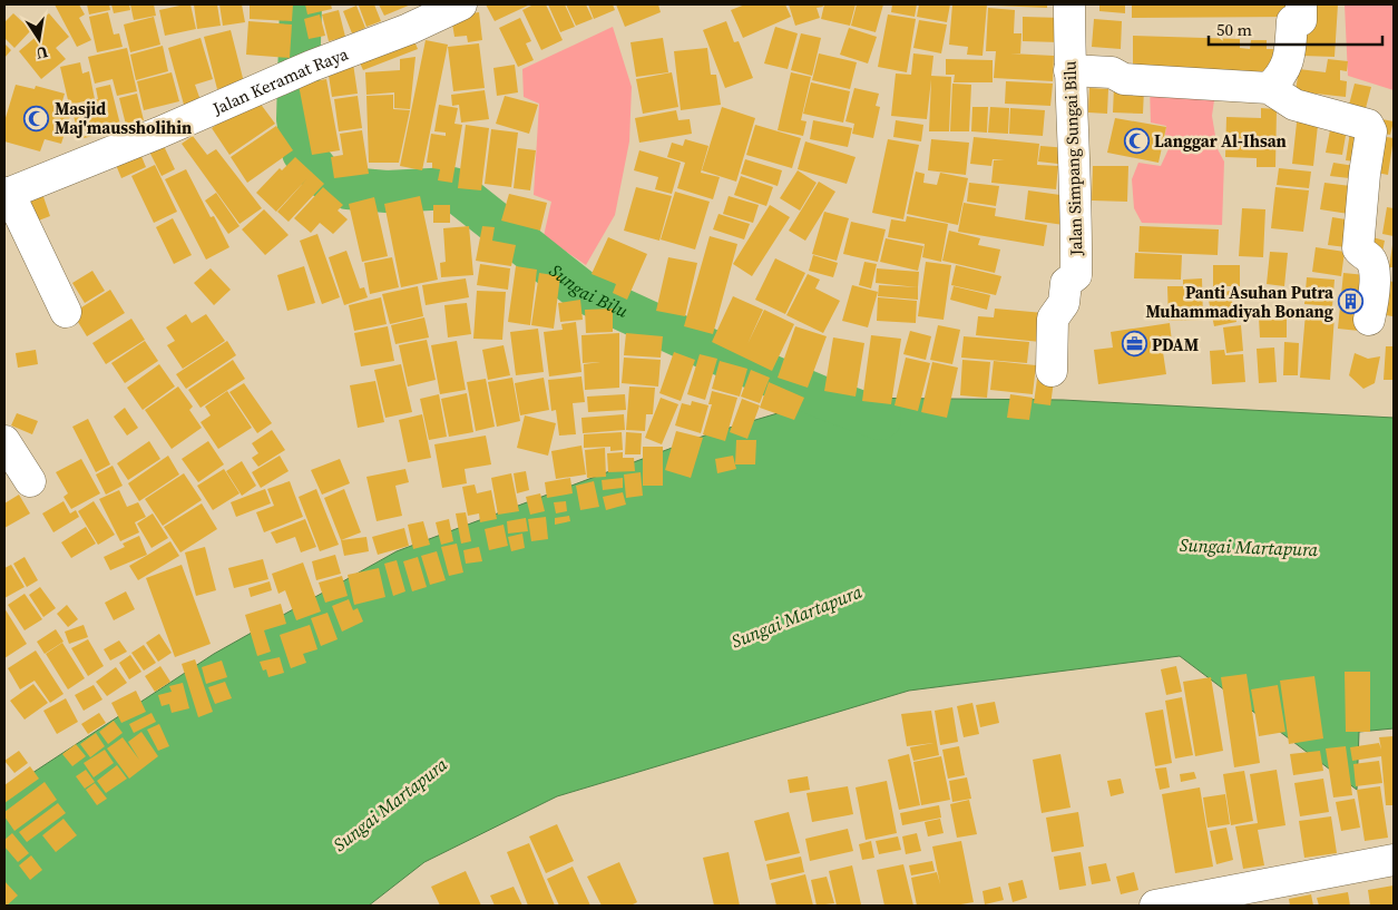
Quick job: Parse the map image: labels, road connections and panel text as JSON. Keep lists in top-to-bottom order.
{
  "streets": {
    "street": ["Jalan Keramat Raya", "Jalan Simpang Sungai Bilu"]
  },
  "water": ["Sungai Bilu", "Sungai Martapura"],
  "places": {
    "mosque": ["Masjid Maj'maussholihin", "Langgar Al-Ihsan"],
    "building": ["Panti Asuhan Putra Muhammadiyah Bonang"],
    "office": ["PDAM"]
  },
  "scale_bar": "50 m",
  "north": "bottom"
}
